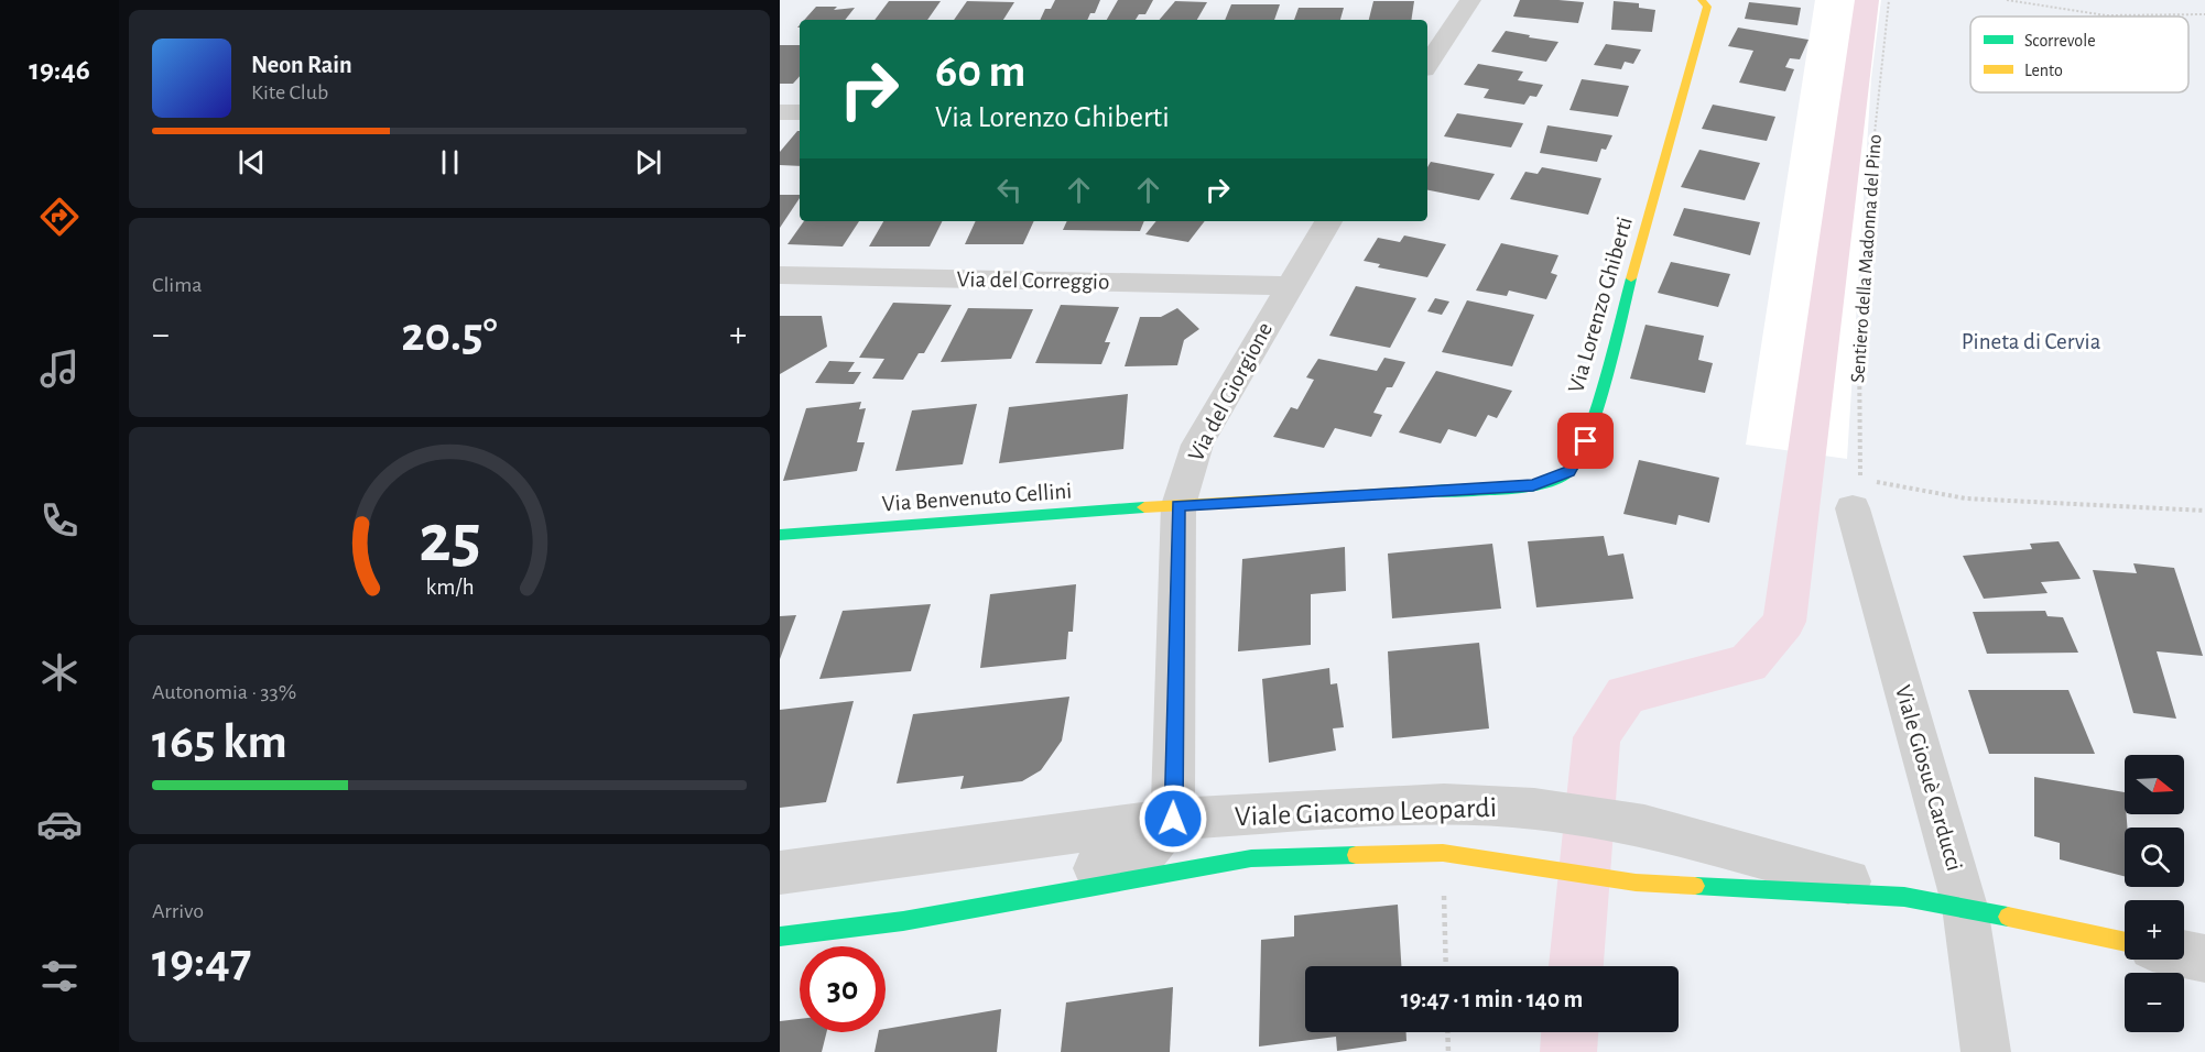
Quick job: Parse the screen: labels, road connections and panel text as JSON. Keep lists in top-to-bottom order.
{
  "streets": {
    "street": [
      "Via del Correggio",
      "Via Lorenzo Ghiberti",
      "Via del Giorgione",
      "Via Benvenuto Cellini",
      "Viale Giosuè Carducci",
      "Viale Giacomo Leopardi"
    ],
    "path": ["Sentiero della Madonna del Pino"]
  },
  "crossings": [
    ["Sentiero della Madonna del Pino", "Viale Giosuè Carducci"],
    ["Via del Correggio", "Via del Giorgione"],
    ["Via Lorenzo Ghiberti", "Via del Giorgione"],
    ["Via Lorenzo Ghiberti", "Via Benvenuto Cellini"],
    ["Via del Giorgione", "Via Benvenuto Cellini"],
    ["Via del Giorgione", "Viale Giacomo Leopardi"],
    ["Viale Giosuè Carducci", "Viale Giacomo Leopardi"]
  ],
  "parks": ["Pineta di Cervia"],
  "legend": ["Scorrevole", "Lento"],
  "north": "right",
  "page": {
    "tabs": "19:46",
    "turn": ["60 m", "Via Lorenzo Ghiberti"],
    "song": ["Neon Rain", "Kite Club"],
    "tile": [
      "Clima",
      ["Autonomia · 33%", "165 km"],
      ["Arrivo", "19:47"]
    ],
    "heat": ["−", "20.5°", "+"],
    "map_buttons": ["+", "−"],
    "limit": "30",
    "trip": "19:47 · 1 min · 140 m",
    "gauge": ["25", "km/h"]
  }
}
